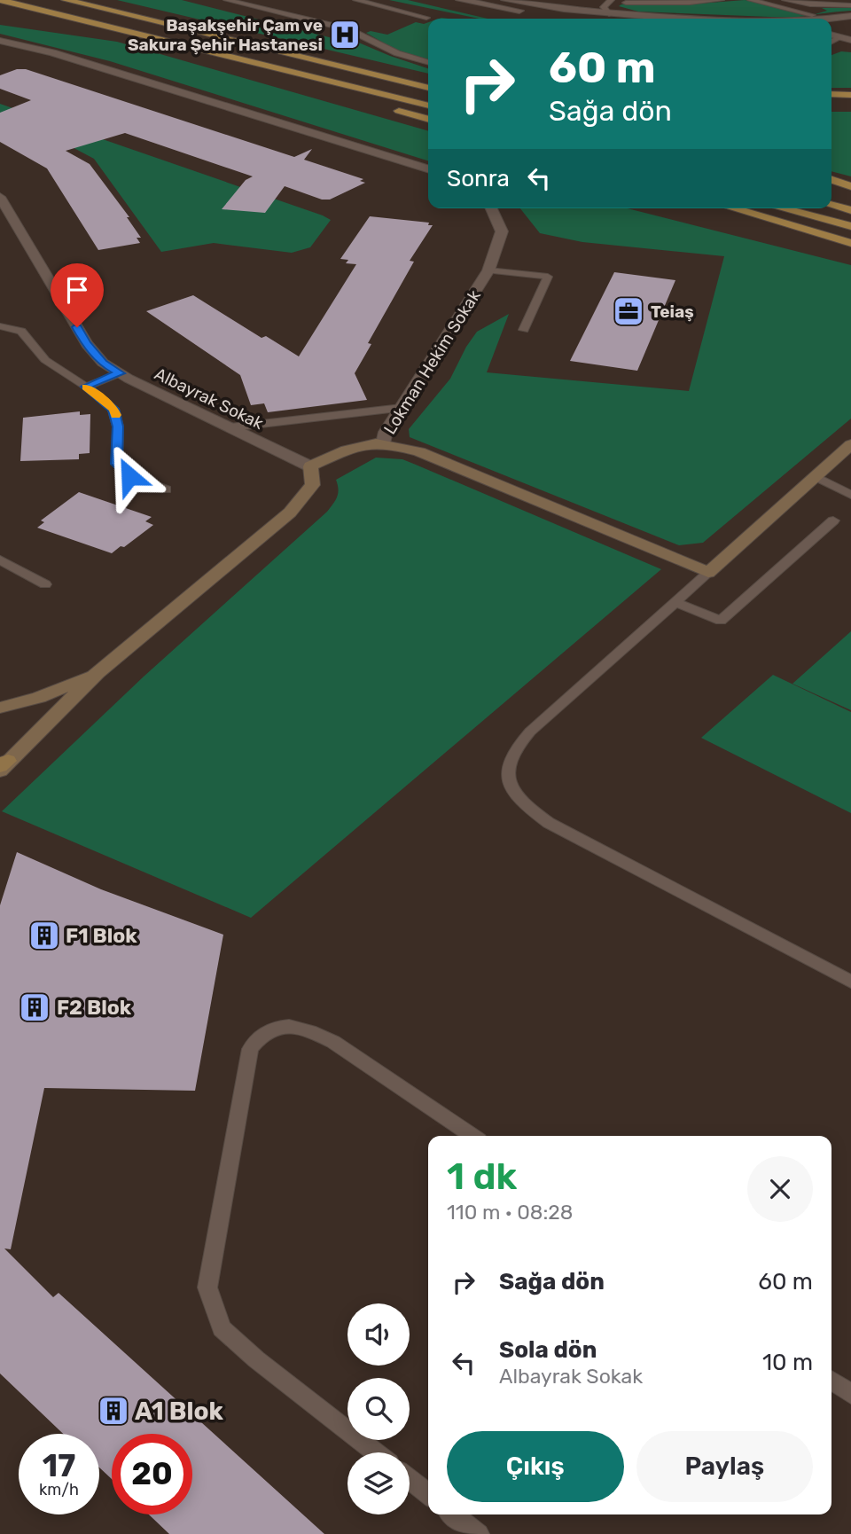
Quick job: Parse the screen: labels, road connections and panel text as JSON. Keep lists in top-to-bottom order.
{
  "streets": {
    "main road": ["Lokman Hekim Sokak"],
    "street": ["Albayrak Sokak"]
  },
  "crossings": [
    ["Lokman Hekim Sokak", "Albayrak Sokak"]
  ],
  "places": {
    "hospital": ["Başakşehir Çam ve Sakura Şehir Hastanesi"],
    "office": ["Teiaş"],
    "building": ["F1 Blok", "F2 Blok", "A1 Blok"]
  },
  "page": {
    "turn": ["60 m", "Sağa dön"],
    "then": "Sonra",
    "heading": ["1 dk", "110 m · 08:28"],
    "list": [
      {
        "name": "Sağa dön",
        "value": "60 m"
      },
      {
        "name": "Sola dön",
        "note": "Albayrak Sokak",
        "value": "10 m"
      }
    ],
    "buttons": ["Çıkış", "Paylaş"],
    "speed": "17 km/h",
    "limit": "20"
  }
}
